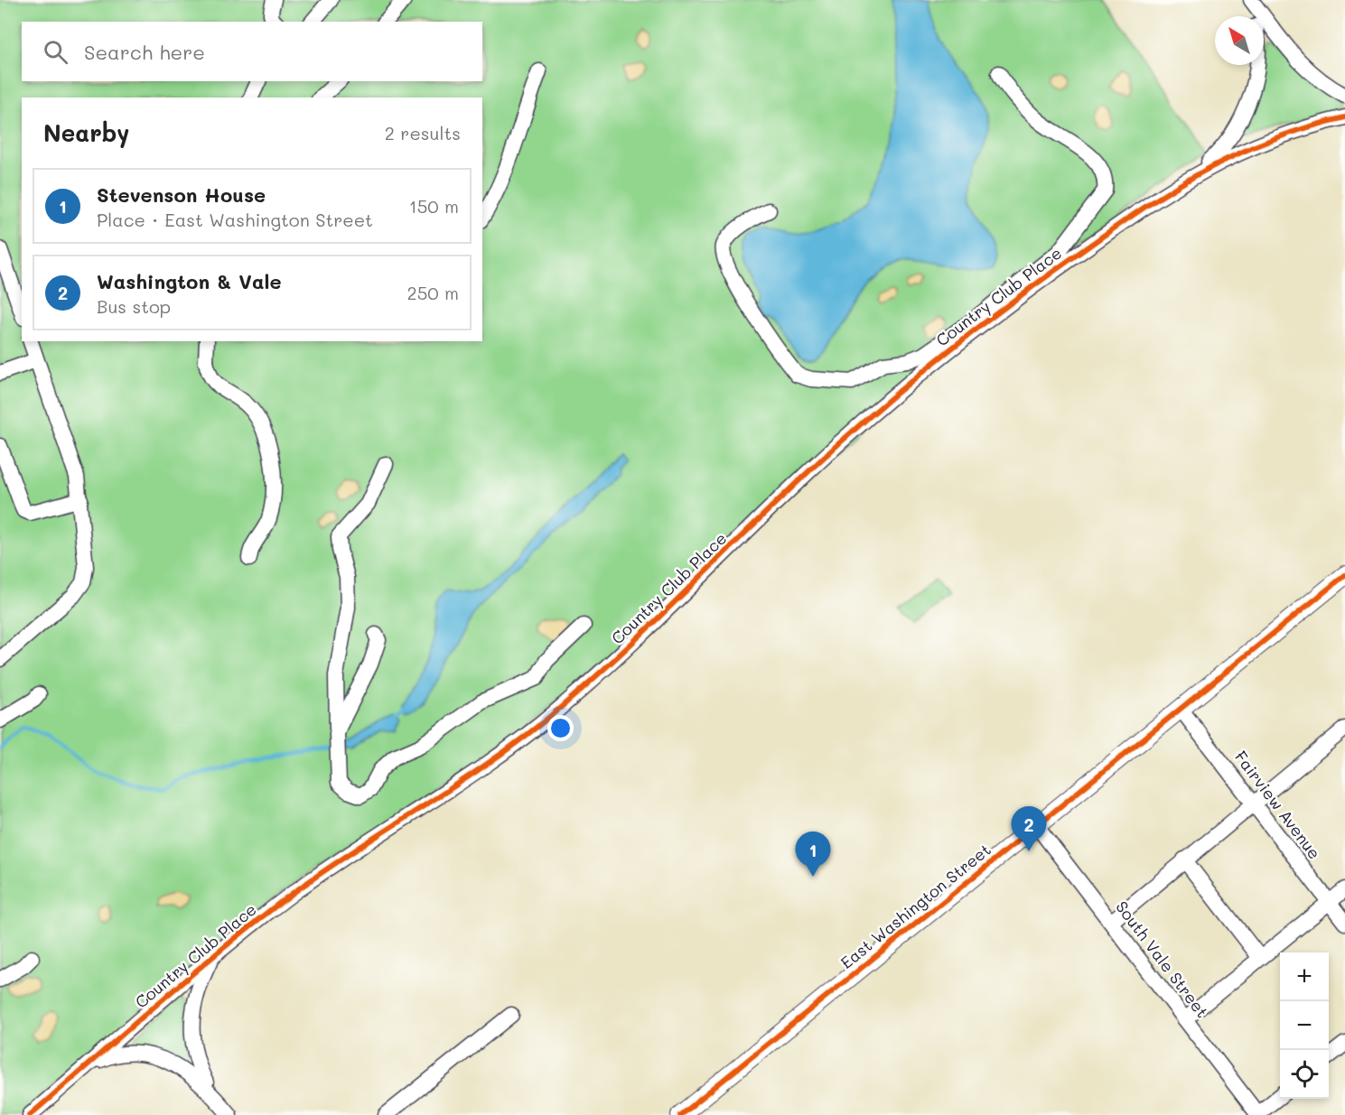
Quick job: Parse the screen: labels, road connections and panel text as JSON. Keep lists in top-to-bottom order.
{
  "streets": {
    "main road": ["East Washington Street"],
    "street": ["Country Club Place", "Fairview Avenue", "South Vale Street"]
  },
  "crossings": [
    ["Fairview Avenue", "East Washington Street"],
    ["East Washington Street", "South Vale Street"]
  ],
  "north": "top left",
  "page": {
    "search": "Search here",
    "heading": ["Nearby", "2 results"],
    "list": [
      {
        "mark": "1",
        "name": "Stevenson House",
        "note": "Place · East Washington Street",
        "value": "150 m"
      },
      {
        "mark": "2",
        "name": "Washington & Vale",
        "note": "Bus stop",
        "value": "250 m"
      }
    ],
    "pins": ["2", "1"],
    "map_buttons": ["+", "−"]
  }
}
